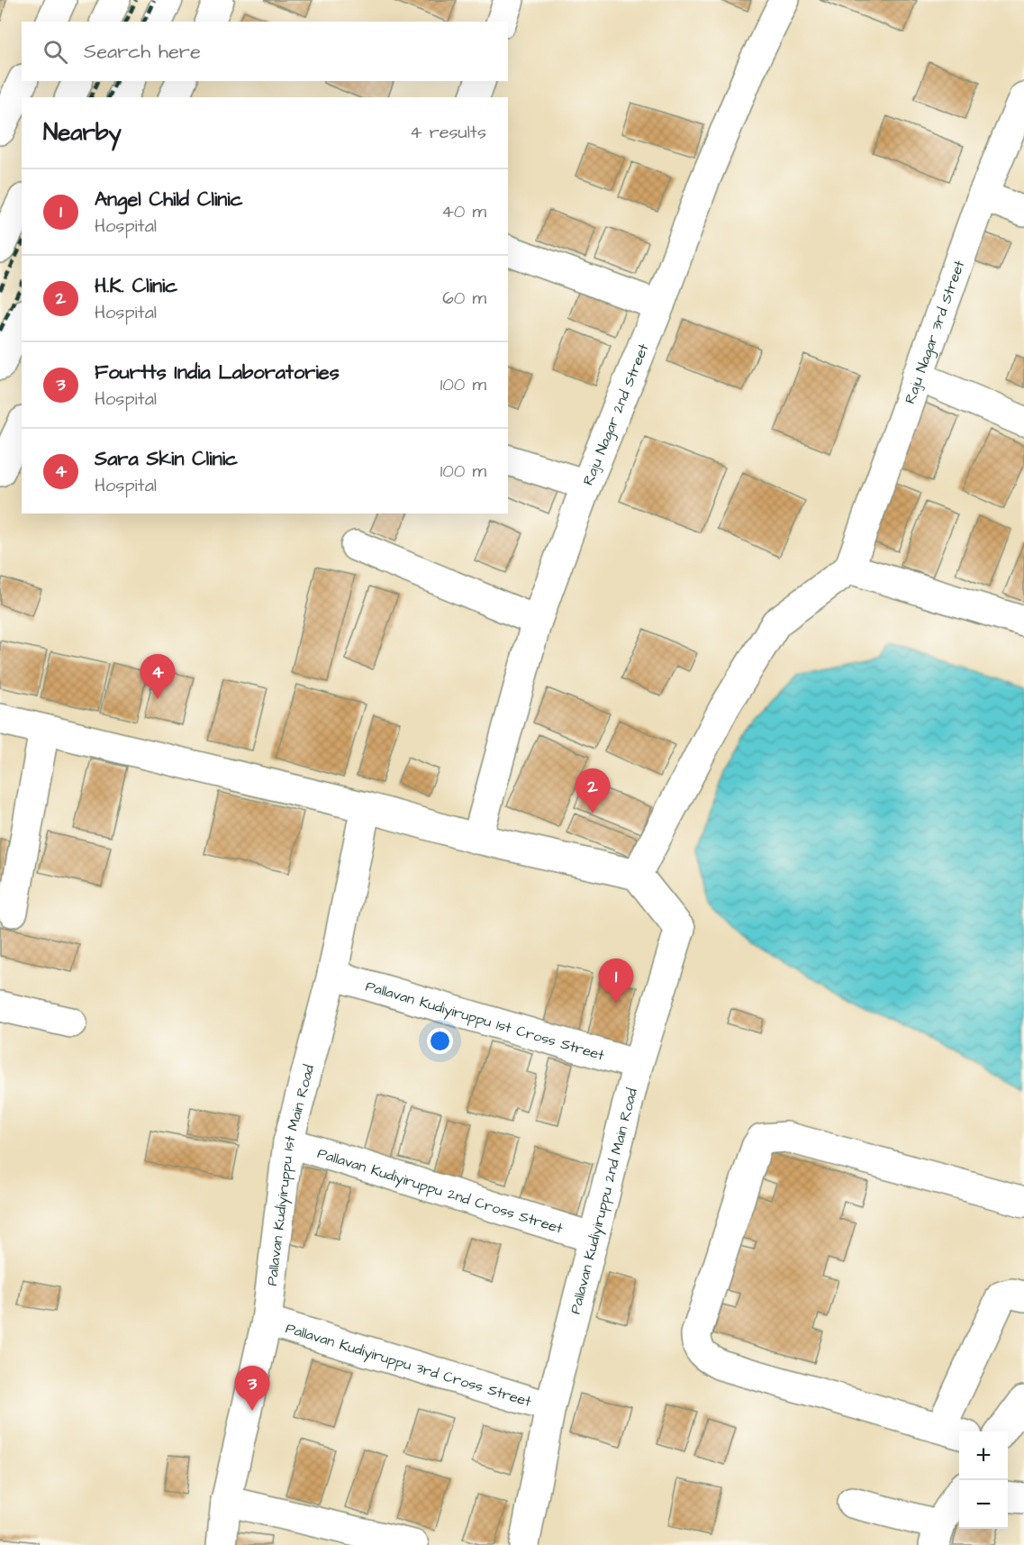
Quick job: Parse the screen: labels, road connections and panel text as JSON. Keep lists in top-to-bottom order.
{
  "streets": {
    "street": [
      "Raju Nagar 3rd Street",
      "Raju Nagar 2nd Street",
      "Pallavan Kudiyiruppu 1st Cross Street",
      "Pallavan Kudiyiruppu 1st Main Road",
      "Pallavan Kudiyiruppu 2nd Cross Street",
      "Pallavan Kudiyiruppu 2nd Main Road",
      "Pallavan Kudiyiruppu 3rd Cross Street"
    ]
  },
  "crossings": [
    ["Pallavan Kudiyiruppu 1st Cross Street", "Pallavan Kudiyiruppu 1st Main Road"],
    ["Pallavan Kudiyiruppu 1st Cross Street", "Pallavan Kudiyiruppu 2nd Main Road"],
    ["Pallavan Kudiyiruppu 1st Main Road", "Pallavan Kudiyiruppu 2nd Cross Street"],
    ["Pallavan Kudiyiruppu 1st Main Road", "Pallavan Kudiyiruppu 3rd Cross Street"],
    ["Pallavan Kudiyiruppu 2nd Cross Street", "Pallavan Kudiyiruppu 2nd Main Road"],
    ["Pallavan Kudiyiruppu 2nd Main Road", "Pallavan Kudiyiruppu 3rd Cross Street"]
  ],
  "page": {
    "search": "Search here",
    "heading": ["Nearby", "4 results"],
    "list": [
      {
        "mark": "1",
        "name": "Angel Child Clinic",
        "note": "Hospital",
        "value": "40 m"
      },
      {
        "mark": "2",
        "name": "H.K. Clinic",
        "note": "Hospital",
        "value": "60 m"
      },
      {
        "mark": "3",
        "name": "Fourtts India Laboratories",
        "note": "Hospital",
        "value": "100 m"
      },
      {
        "mark": "4",
        "name": "Sara Skin Clinic",
        "note": "Hospital",
        "value": "100 m"
      }
    ],
    "pins": [
      "4",
      "2",
      "1",
      "3"
    ],
    "map_buttons": ["+", "−"]
  }
}
